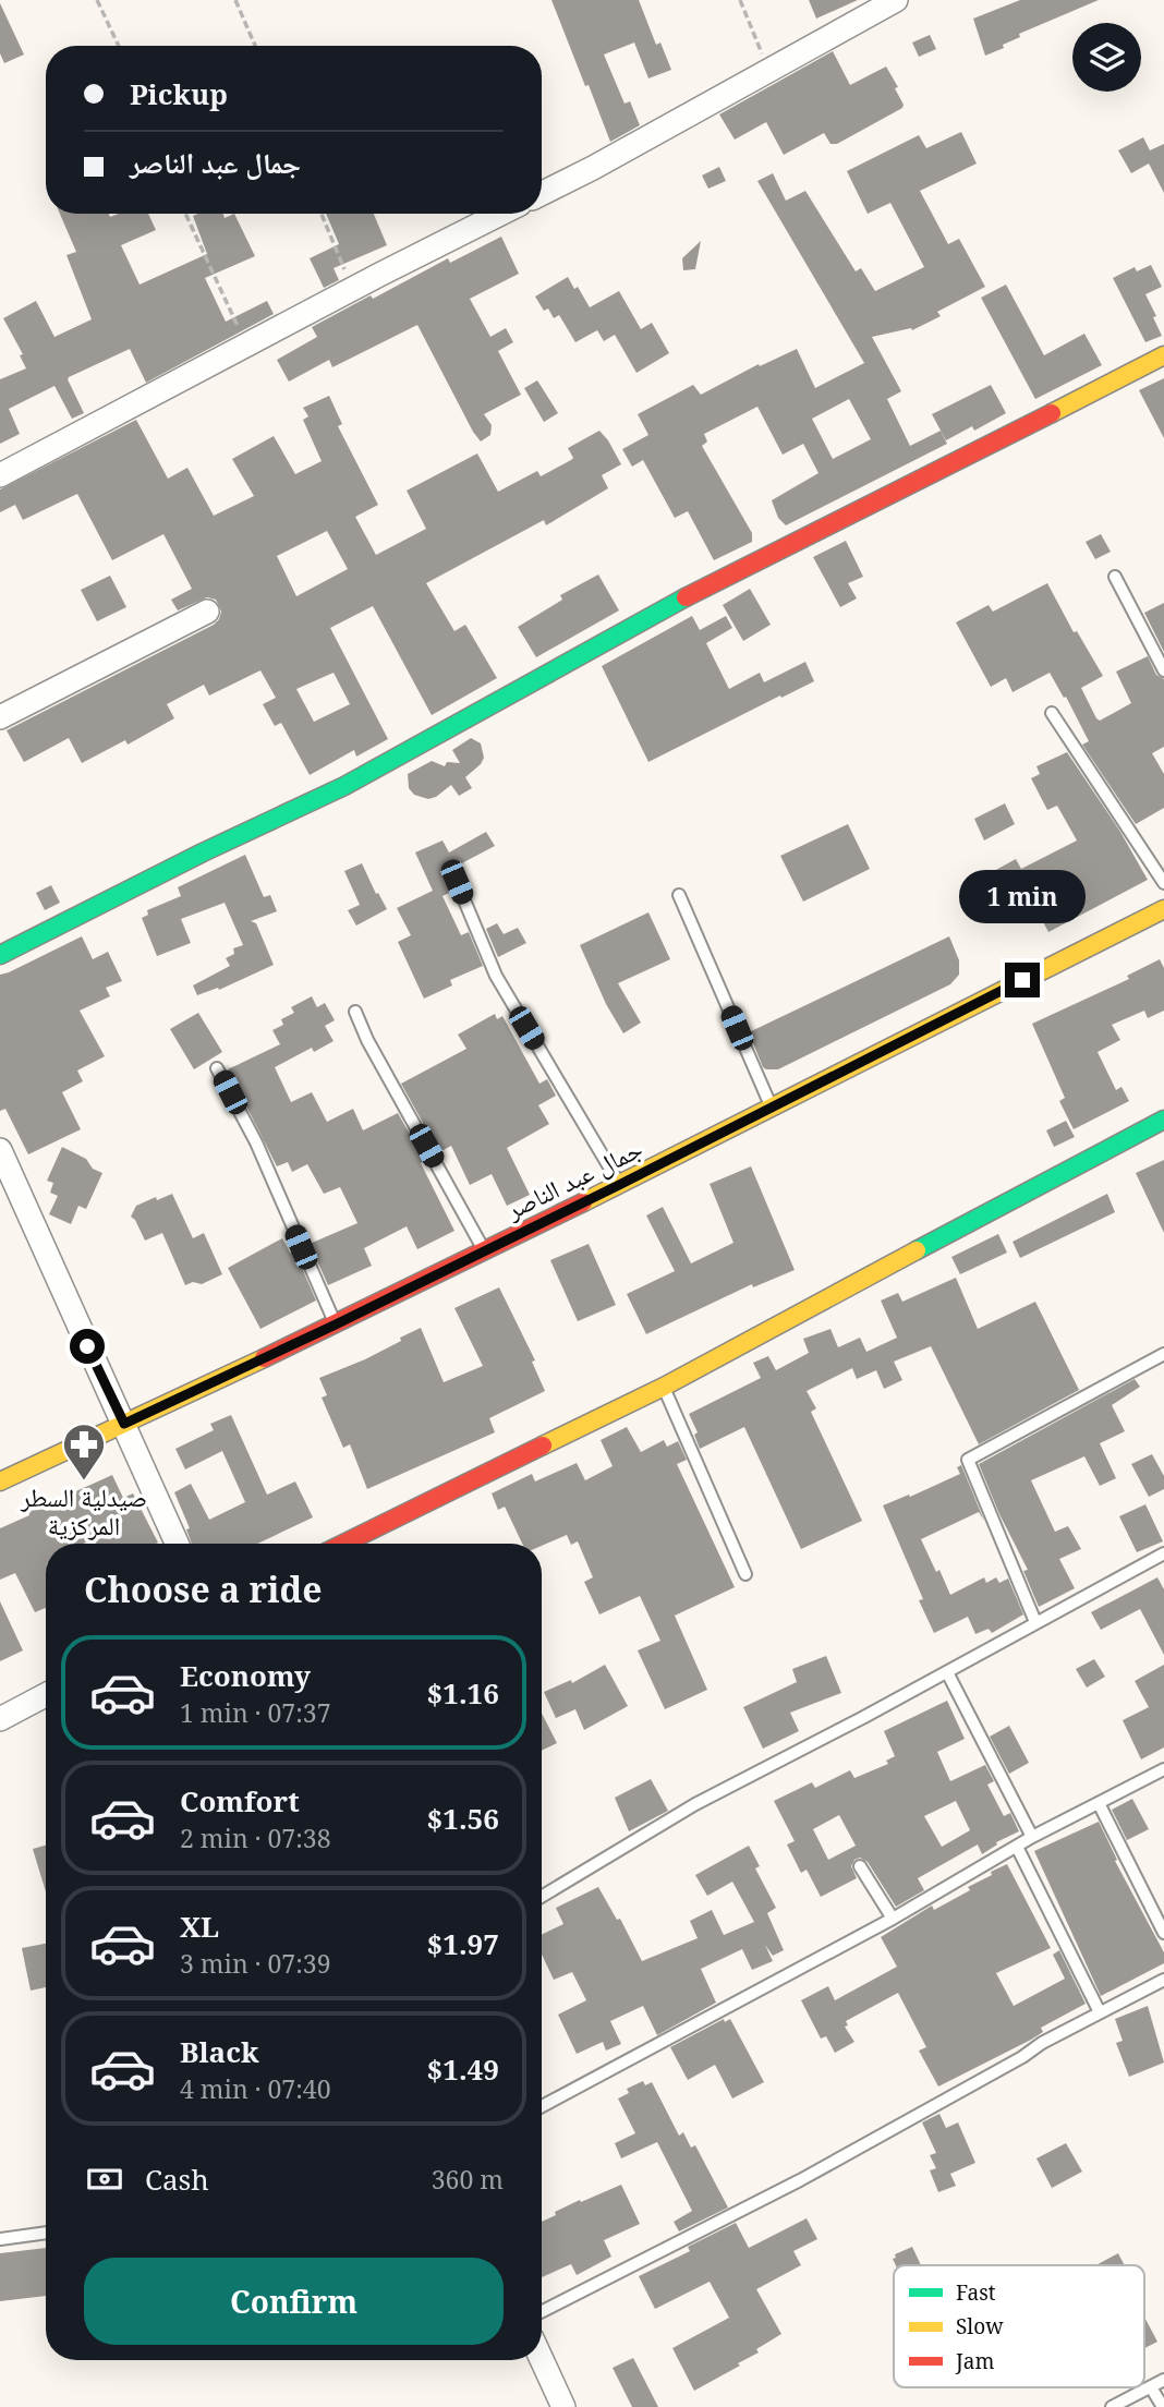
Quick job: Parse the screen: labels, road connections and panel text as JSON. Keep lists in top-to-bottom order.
{
  "streets": {
    "street": ["جمال عبد الناصر"]
  },
  "places": {
    "pharmacy": ["صيدلية السطر المركزية"]
  },
  "legend": ["Fast", "Slow", "Jam"],
  "page": {
    "banner": ["Pickup", "جمال عبد الناصر"],
    "bubble": "1 min",
    "heading": "Choose a ride",
    "list": [
      {
        "name": "Economy",
        "note": "1 min · 07:37",
        "value": "$1.16"
      },
      {
        "name": "Comfort",
        "note": "2 min · 07:38",
        "value": "$1.56"
      },
      {
        "name": "XL",
        "note": "3 min · 07:39",
        "value": "$1.97"
      },
      {
        "name": "Black",
        "note": "4 min · 07:40",
        "value": "$1.49"
      }
    ],
    "pay": ["Cash", "360 m"],
    "buttons": "Confirm"
  }
}
